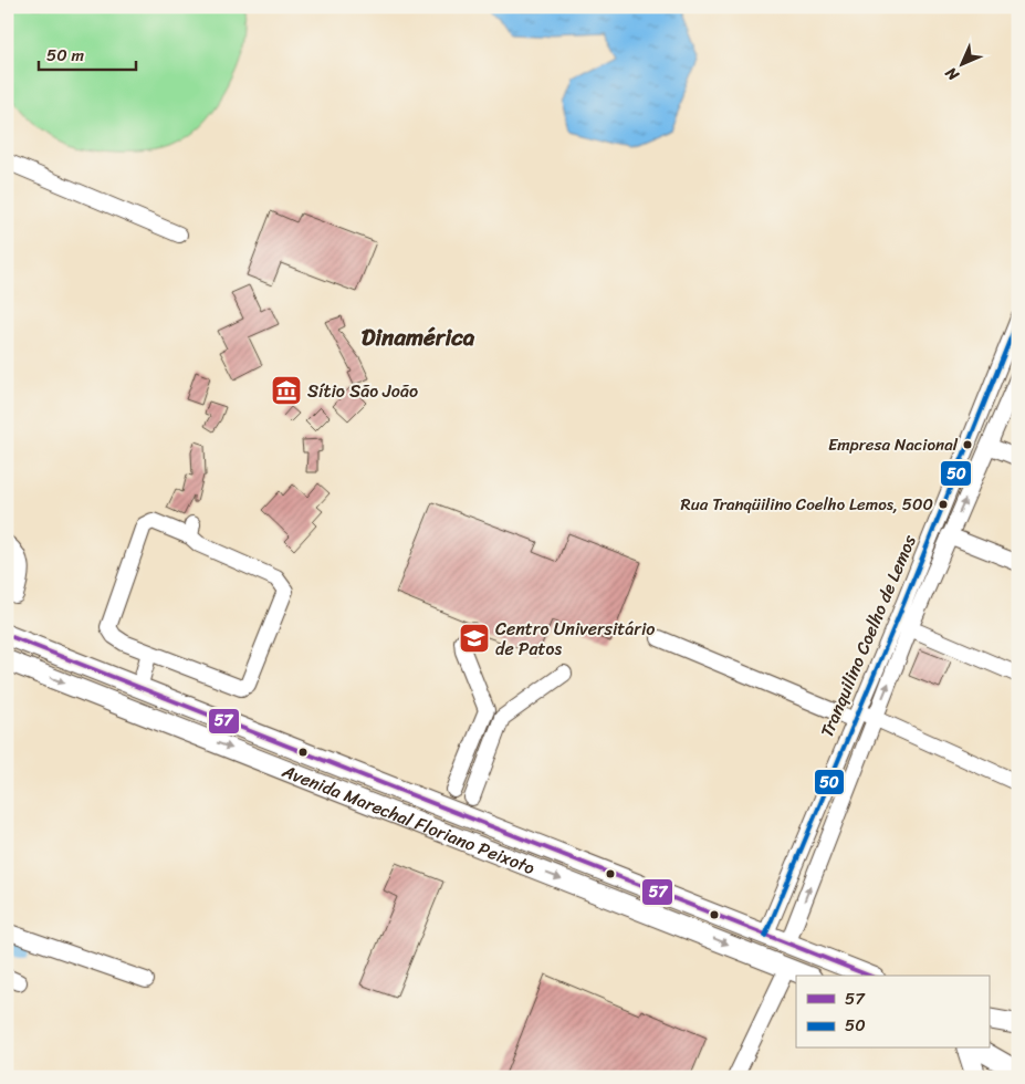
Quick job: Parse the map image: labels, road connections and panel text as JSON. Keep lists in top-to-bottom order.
{
  "streets": {
    "main road": ["Avenida Marechal Floriano Peixoto"],
    "street": ["Tranquilino Coelho de Lemos"]
  },
  "crossings": [
    ["Tranquilino Coelho de Lemos", "Avenida Marechal Floriano Peixoto"]
  ],
  "districts": ["Dinamérica"],
  "places": {
    "museum": ["Sítio São João"],
    "other": ["Empresa Nacional", "Rua Tranqüilino Coelho Lemos, 500"],
    "school or university": ["Centro Universitário de Patos"]
  },
  "lines": ["transit line 50", "transit line 57"],
  "legend": ["57", "50"],
  "scale_bar": "50 m",
  "north": "bottom left"
}
